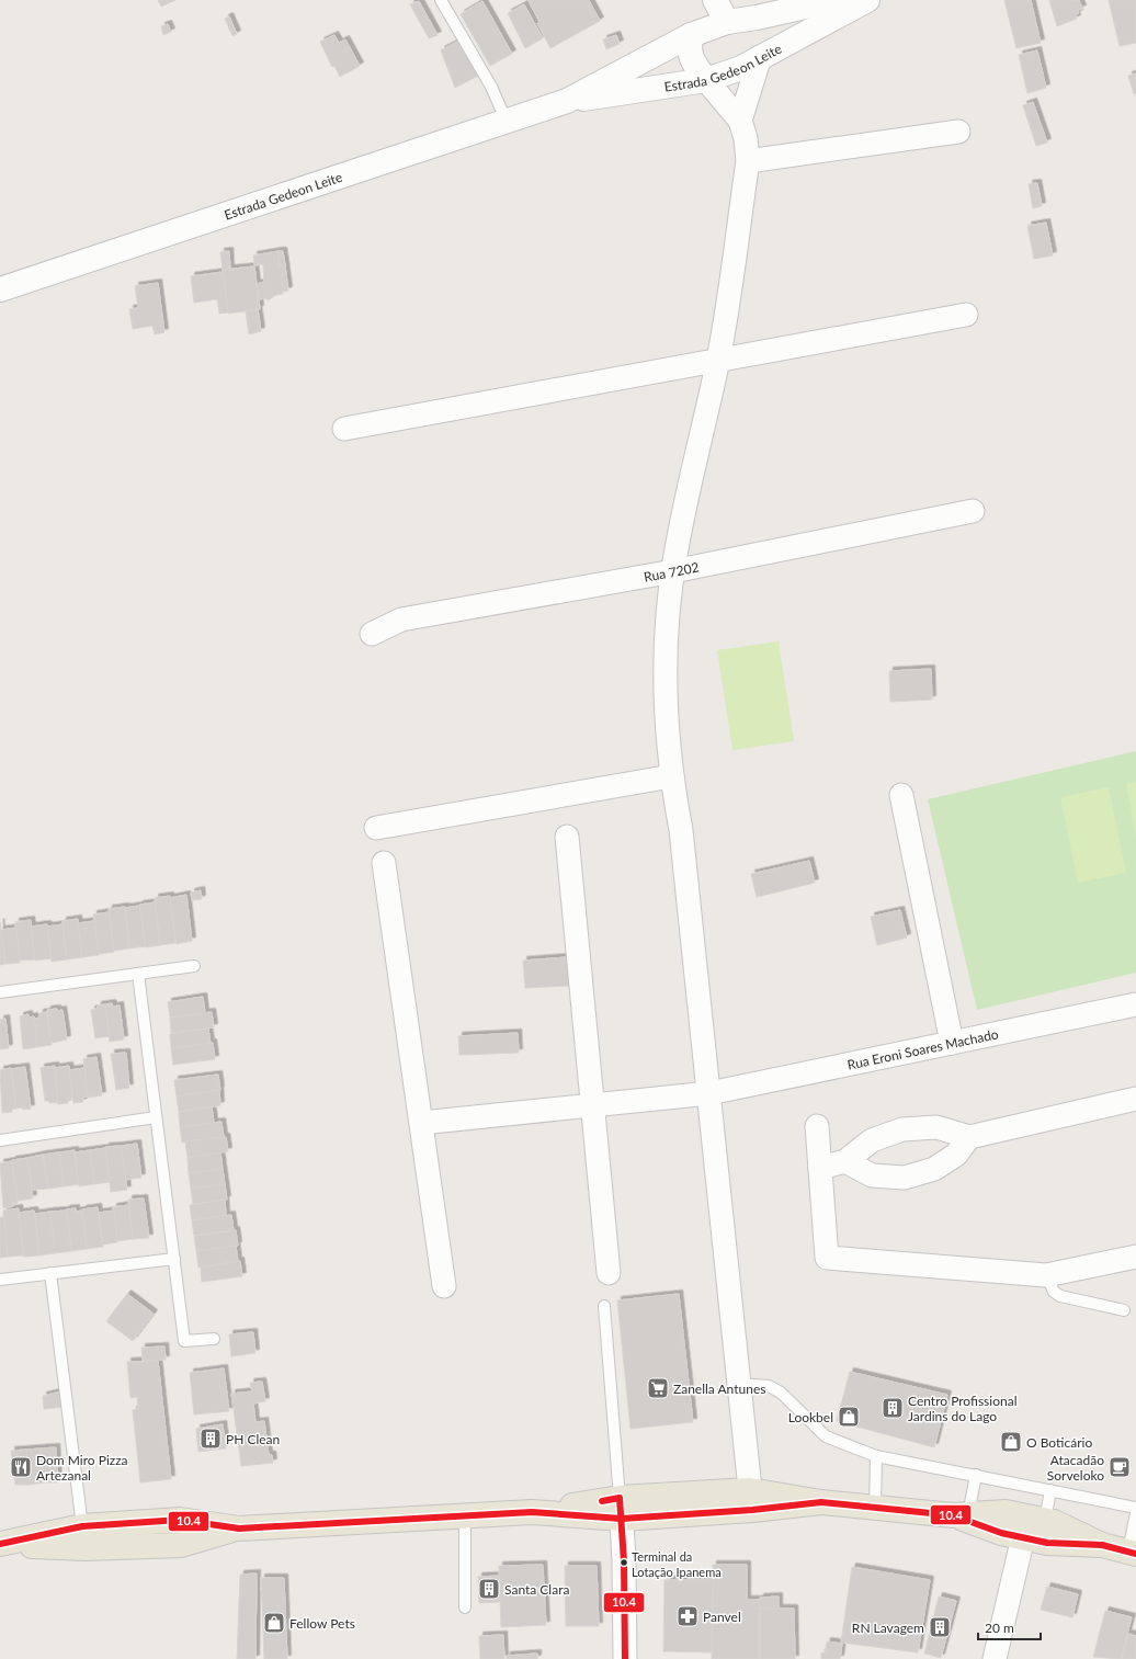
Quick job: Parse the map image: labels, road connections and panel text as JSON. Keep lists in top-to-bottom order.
{
  "streets": {
    "main road": ["Estrada Gedeon Leite"],
    "street": ["Rua 7202", "Rua Eroni Soares Machado"]
  },
  "places": {
    "supermarket": ["Zanella Antunes"],
    "building": [
      "Centro Profissional Jardins do Lago",
      "PH Clean",
      "Santa Clara",
      "RN Lavagem"
    ],
    "shop": ["Lookbel", "O Boticário", "Fellow Pets"],
    "restaurant": ["Dom Miro Pizza Artezanal"],
    "cafe": ["Atacadão Sorveloko"],
    "other": ["Terminal da Lotação Ipanema"],
    "pharmacy": ["Panvel"]
  },
  "lines": ["transit line 10.4"],
  "scale_bar": "20 m"
}
